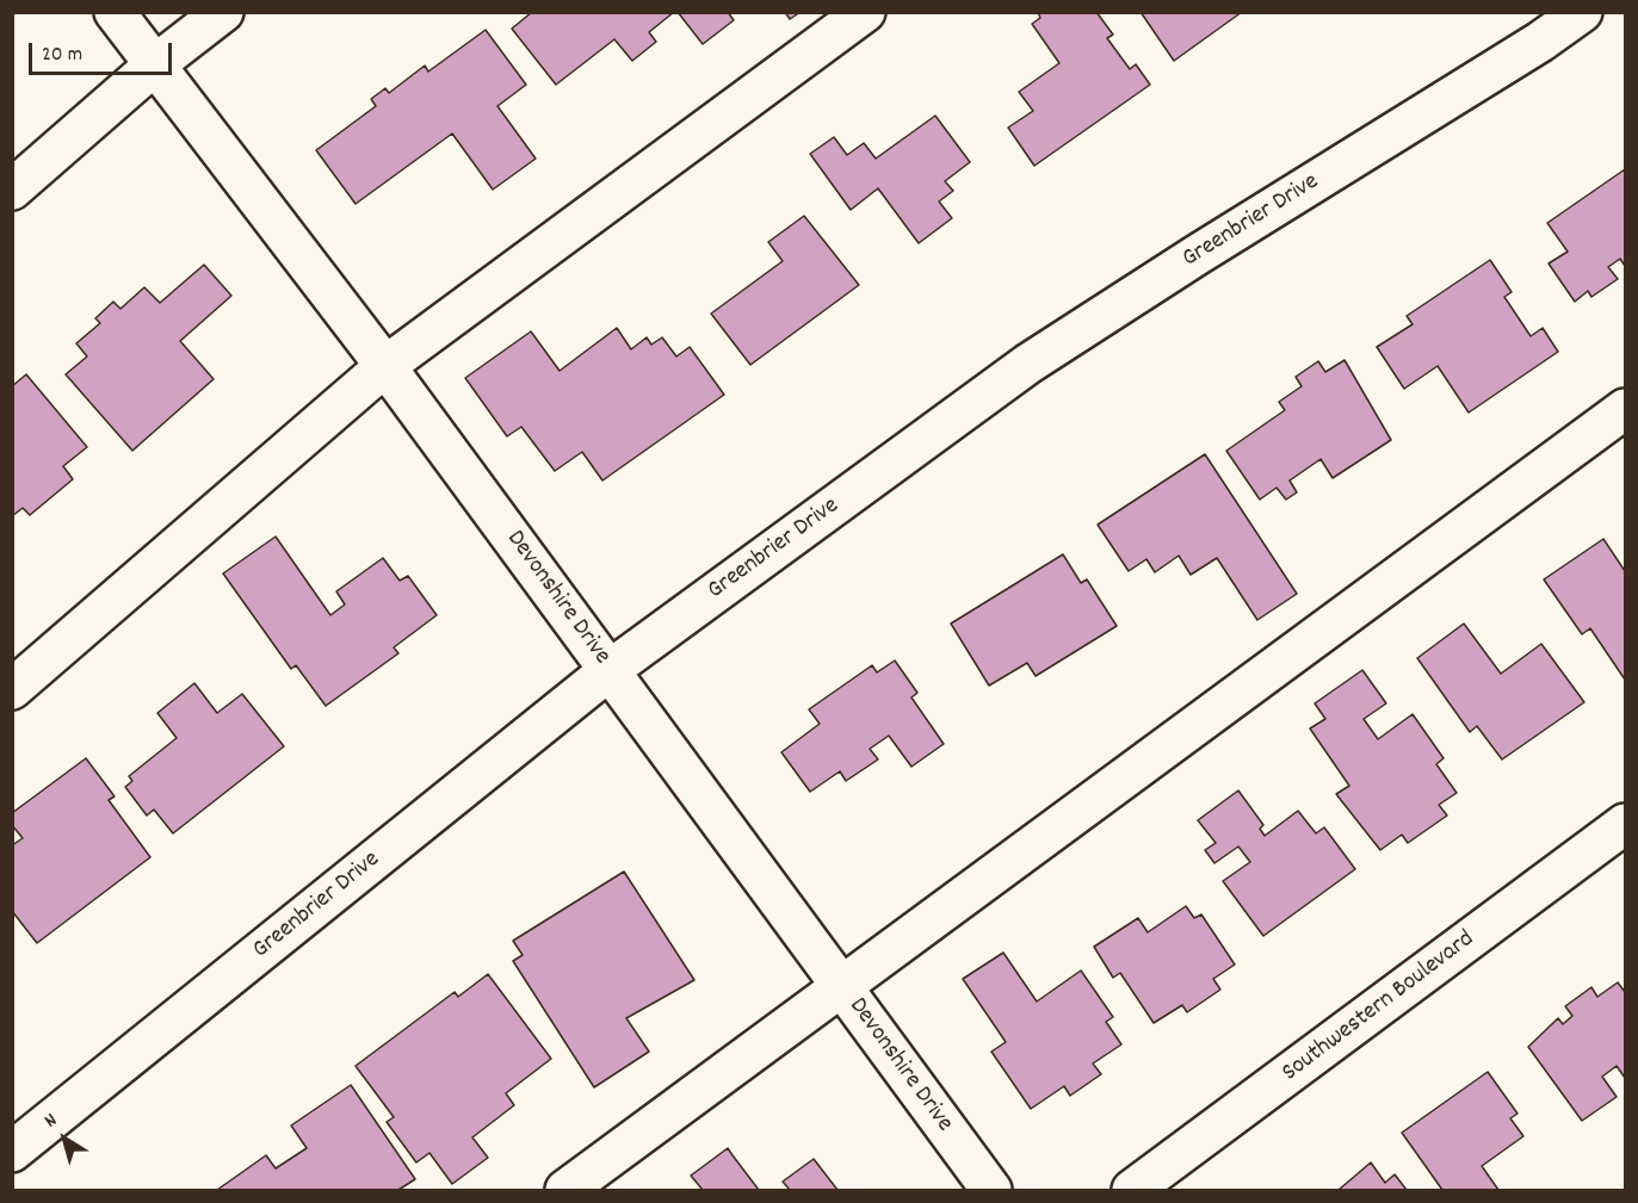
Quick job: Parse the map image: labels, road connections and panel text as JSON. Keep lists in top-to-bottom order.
{
  "streets": {
    "street": ["Greenbrier Drive", "Devonshire Drive", "Southwestern Boulevard"]
  },
  "crossings": [
    ["Greenbrier Drive", "Devonshire Drive"]
  ],
  "scale_bar": "20 m",
  "north": "top left"
}
